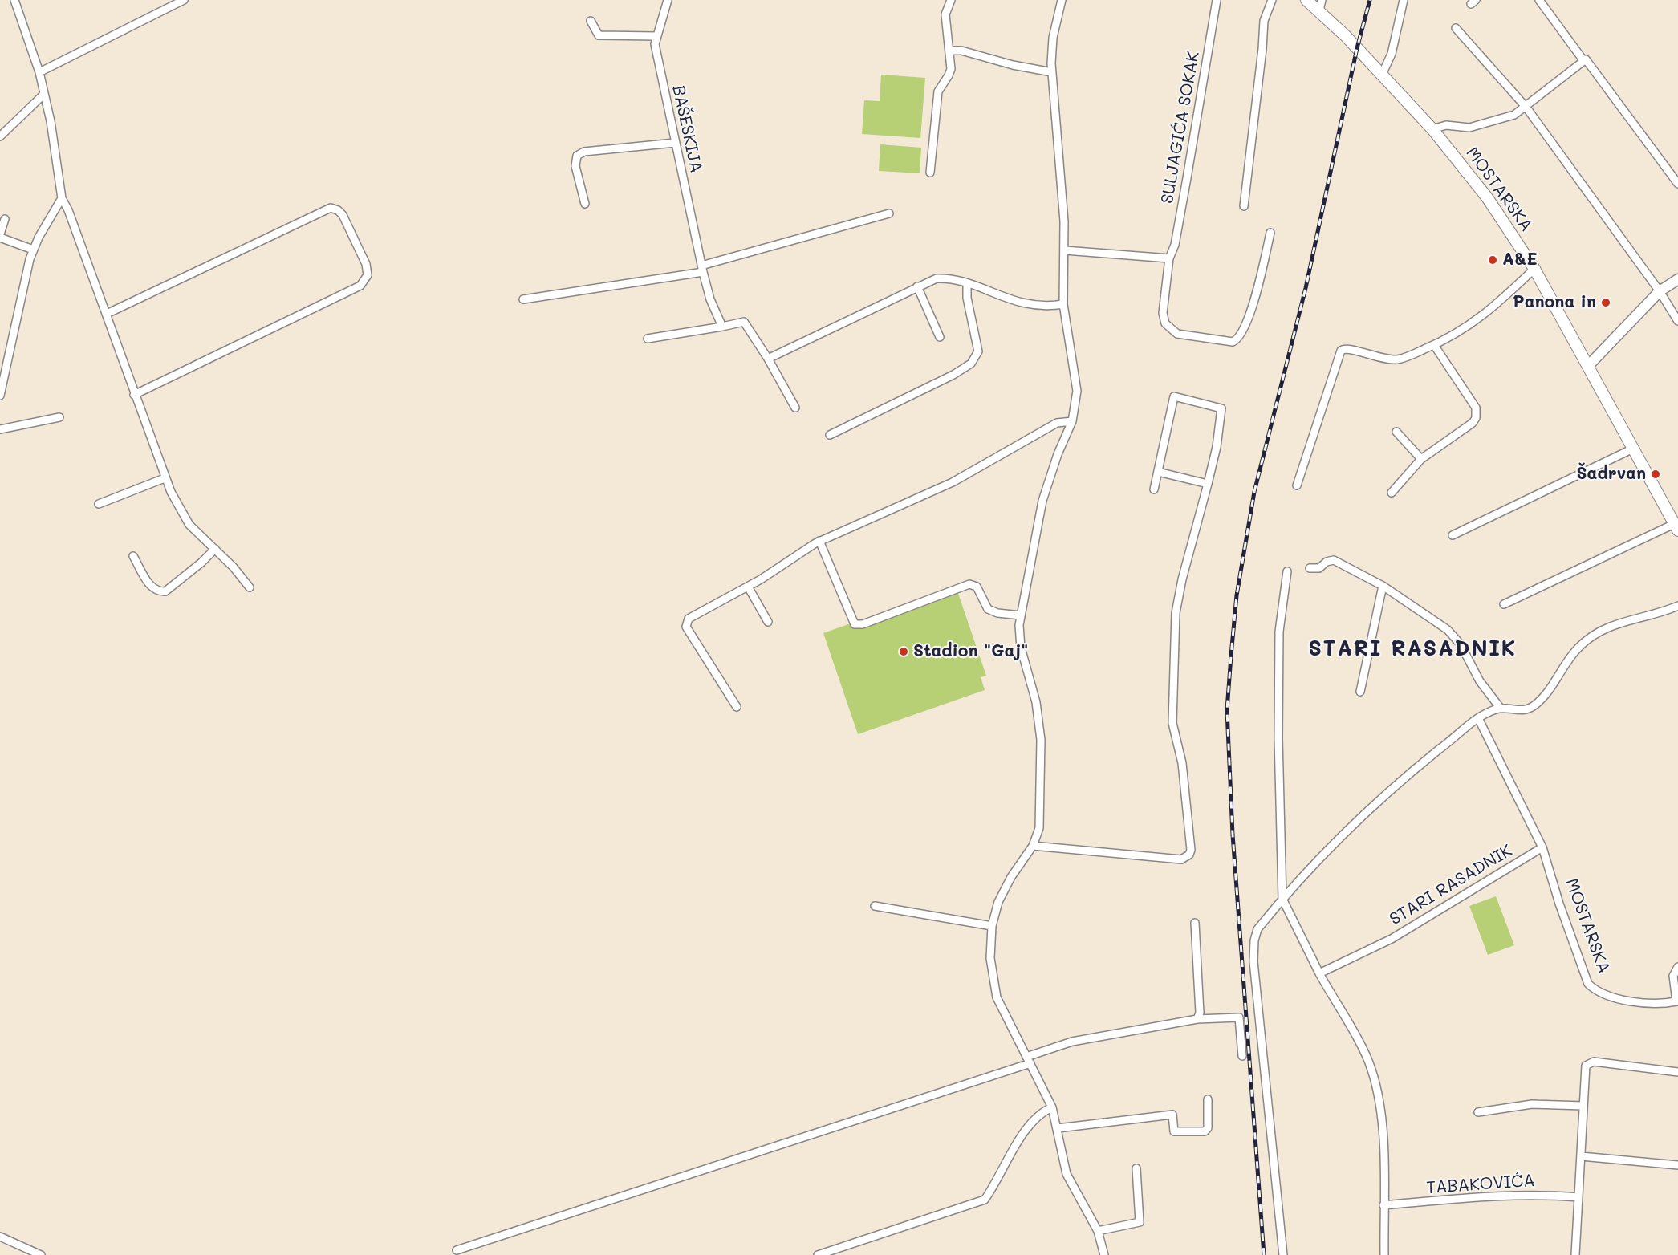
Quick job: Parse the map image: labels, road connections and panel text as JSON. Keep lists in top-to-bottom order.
{
  "streets": {
    "main road": ["MOSTARSKA"],
    "street": [
      "SULJAGIĆA SOKAK",
      "BAŠESKIJA",
      "STARI RASADNIK",
      "TABAKOVIĆA"
    ]
  },
  "crossings": [
    ["MOSTARSKA", "STARI RASADNIK"]
  ],
  "districts": ["STARI RASADNIK"],
  "places": [
    "A&E",
    "Panona in",
    "Šadrvan",
    "Stadion \"Gaj\""
  ]
}
